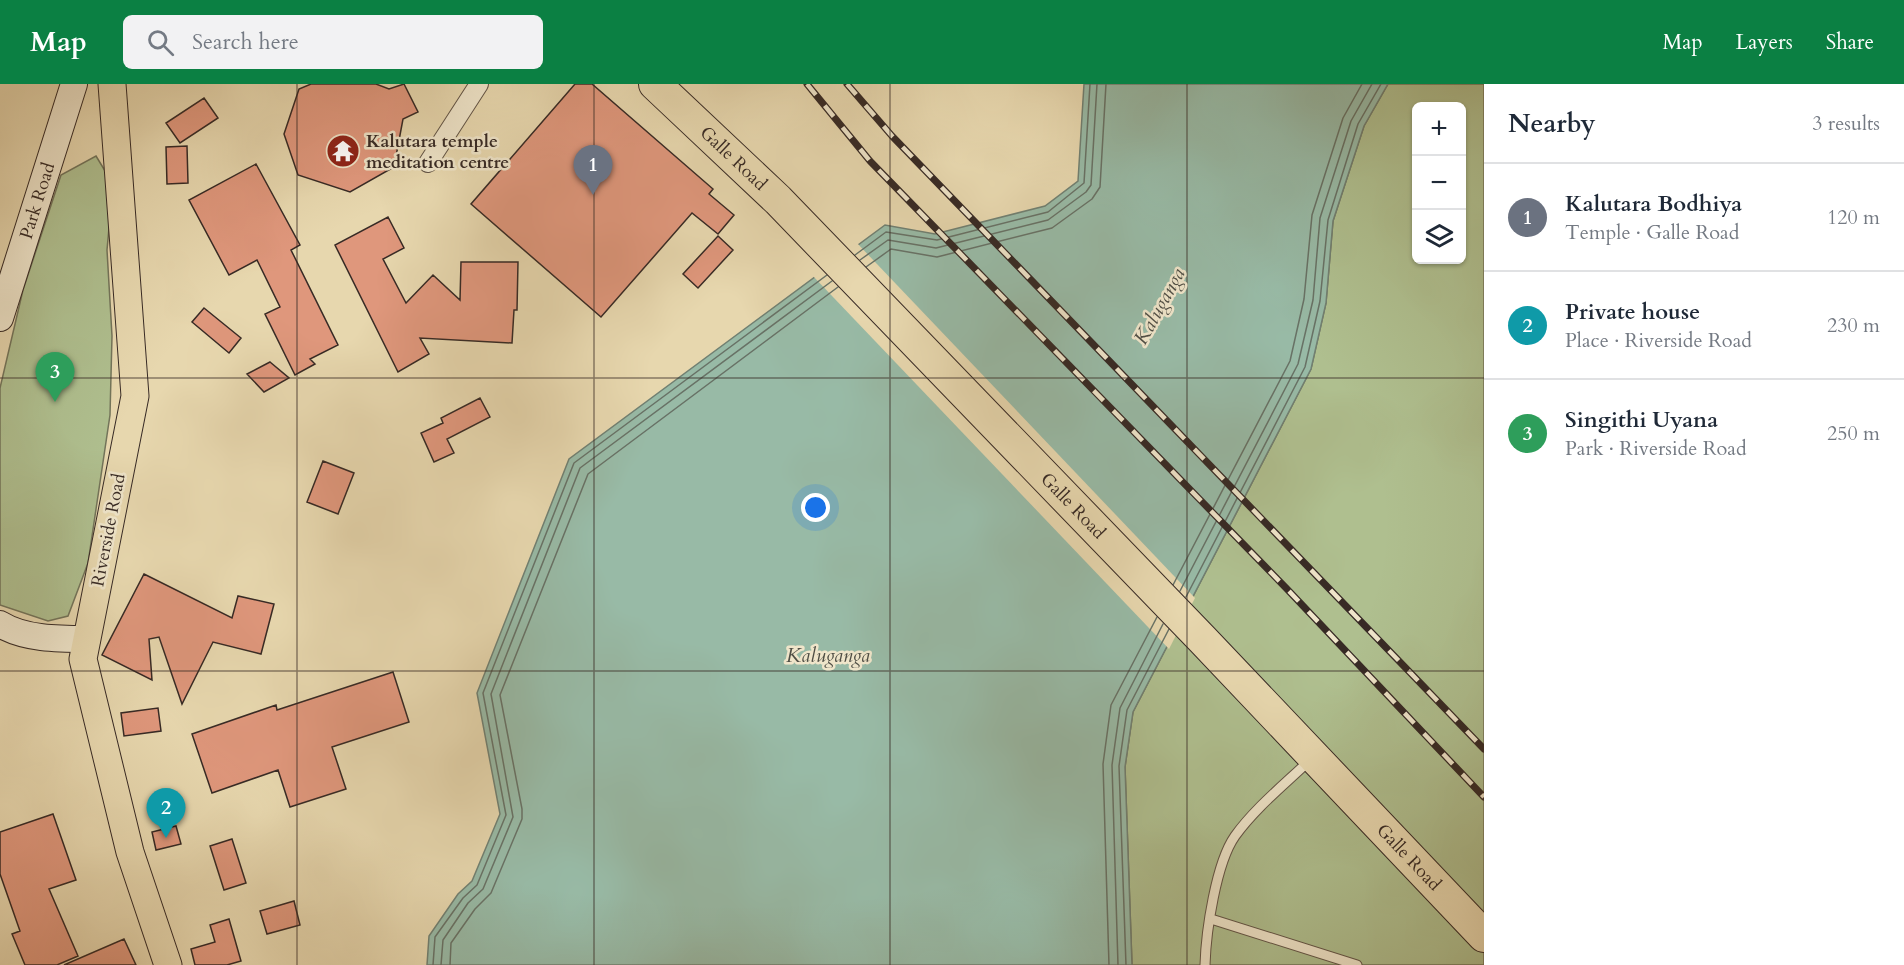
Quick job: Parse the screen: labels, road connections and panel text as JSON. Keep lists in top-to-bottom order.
{
  "streets": {
    "highway": ["Galle Road"],
    "main road": ["Riverside Road"],
    "street": ["Park Road"]
  },
  "water": ["Kaluganga"],
  "places": {
    "temple": ["Kalutara temple meditation centre"]
  },
  "page": {
    "header": "Map",
    "search": "Search here",
    "nav": ["Map", "Layers", "Share"],
    "heading": ["Nearby", "3 results"],
    "map_buttons": ["+", "−"],
    "pins": ["1", "3", "2"],
    "list": [
      {
        "mark": "1",
        "name": "Kalutara Bodhiya",
        "note": "Temple · Galle Road",
        "value": "120 m"
      },
      {
        "mark": "2",
        "name": "Private house",
        "note": "Place · Riverside Road",
        "value": "230 m"
      },
      {
        "mark": "3",
        "name": "Singithi Uyana",
        "note": "Park · Riverside Road",
        "value": "250 m"
      }
    ]
  }
}
